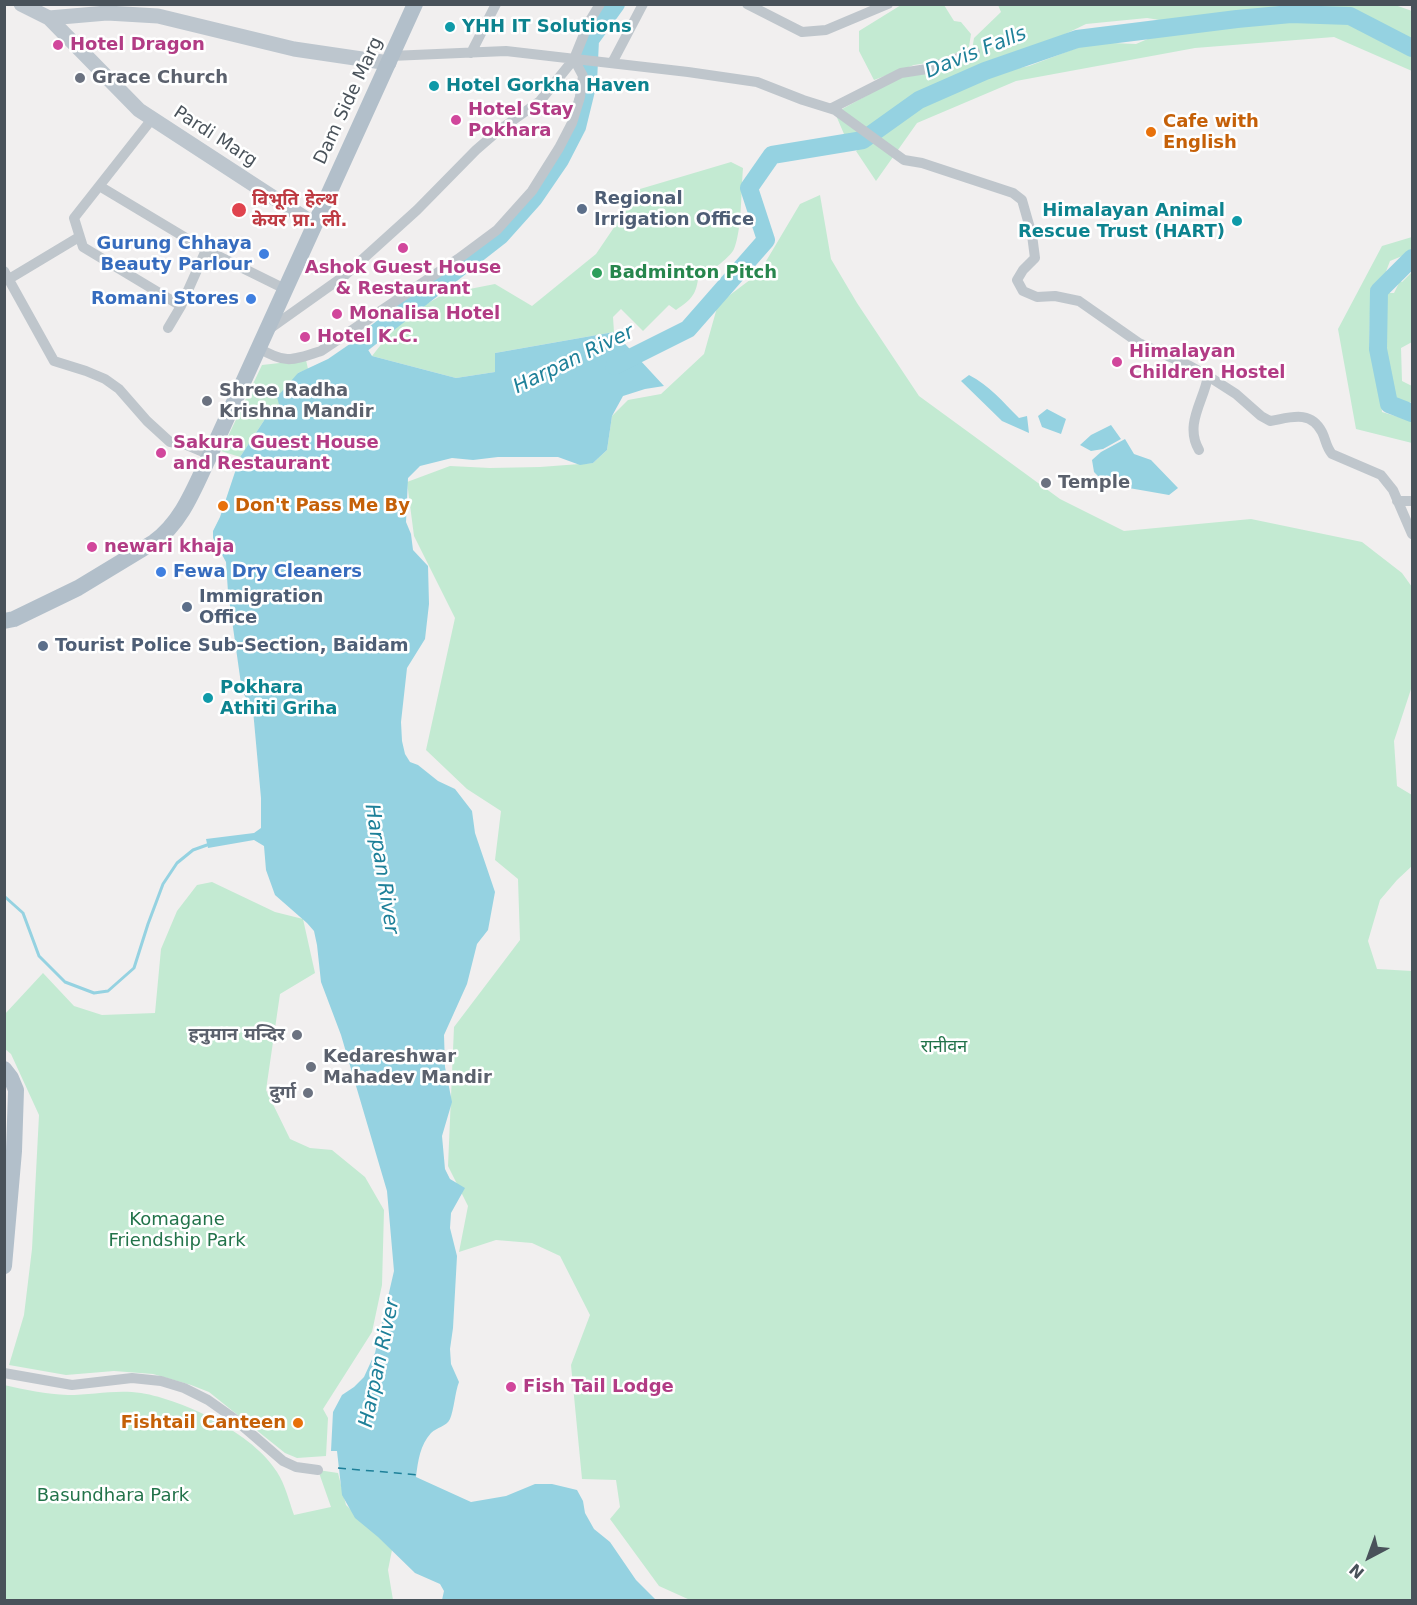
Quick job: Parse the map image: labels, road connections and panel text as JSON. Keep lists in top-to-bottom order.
{
  "streets": {
    "main road": ["Dam Side Marg", "Pardi Marg"]
  },
  "crossings": [
    ["Dam Side Marg", "Pardi Marg"]
  ],
  "water": ["Davis Falls", "Harpan River"],
  "parks": ["रानीवन", "Komagane Friendship Park", "Basundhara Park"],
  "places": [
    "YHH IT Solutions",
    "Hotel Dragon",
    "Grace Church",
    "Hotel Gorkha Haven",
    "Hotel Stay Pokhara",
    "Cafe with English",
    "Regional Irrigation Office",
    "विभूति हेल्थ केयर प्रा. ली.",
    "Himalayan Animal Rescue Trust (HART)",
    "Ashok Guest House & Restaurant",
    "Gurung Chhaya Beauty Parlour",
    "Badminton Pitch",
    "Romani Stores",
    "Monalisa Hotel",
    "Hotel K.C.",
    "Himalayan Children Hostel",
    "Shree Radha Krishna Mandir",
    "Sakura Guest House and Restaurant",
    "Temple",
    "Don't Pass Me By",
    "newari khaja",
    "Fewa Dry Cleaners",
    "Immigration Office",
    "Tourist Police Sub-Section, Baidam",
    "Pokhara Athiti Griha",
    "हनुमान मन्दिर",
    "Kedareshwar Mahadev Mandir",
    "दुर्गा",
    "Fish Tail Lodge",
    "Fishtail Canteen"
  ],
  "north": "bottom left"
}
